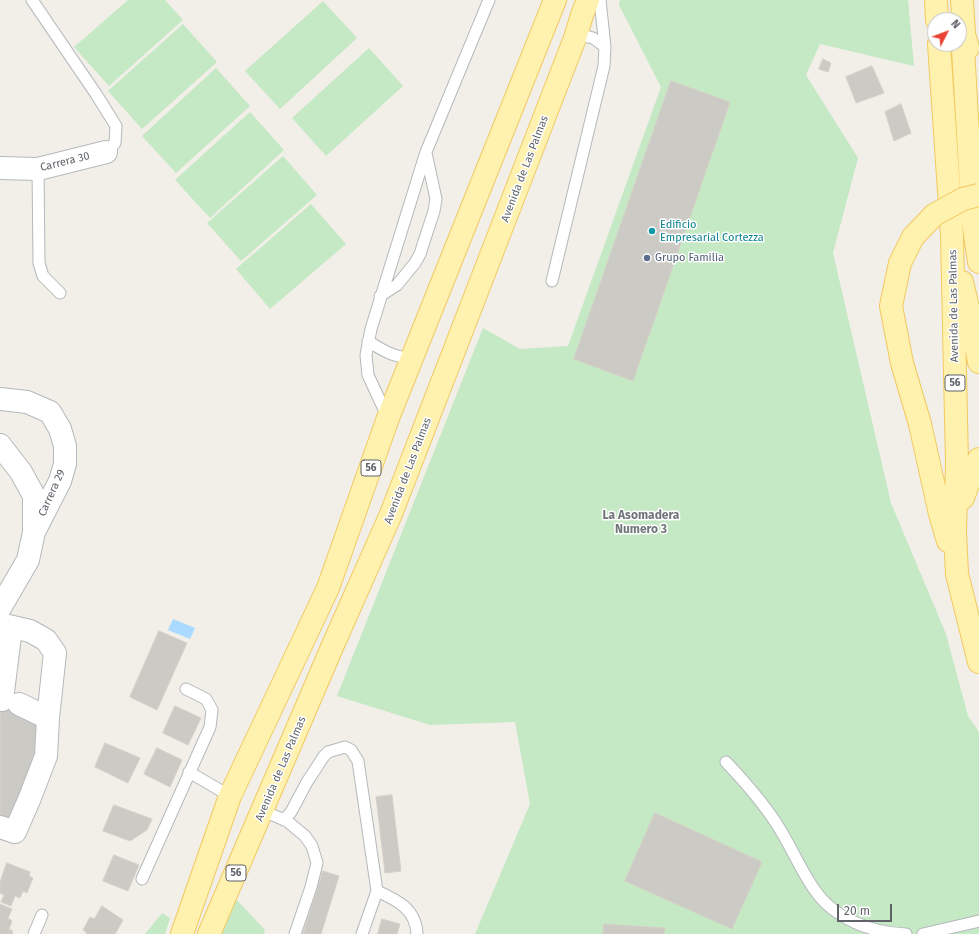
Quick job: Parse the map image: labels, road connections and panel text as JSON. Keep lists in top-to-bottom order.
{
  "streets": {
    "main road": ["Avenida de Las Palmas", "56"],
    "street": ["Carrera 30", "Carrera 29"]
  },
  "districts": ["La Asomadera Numero 3"],
  "places": ["Edificio Empresarial Cortezza", "Grupo Familia"],
  "scale_bar": "20 m",
  "north": "top right"
}
